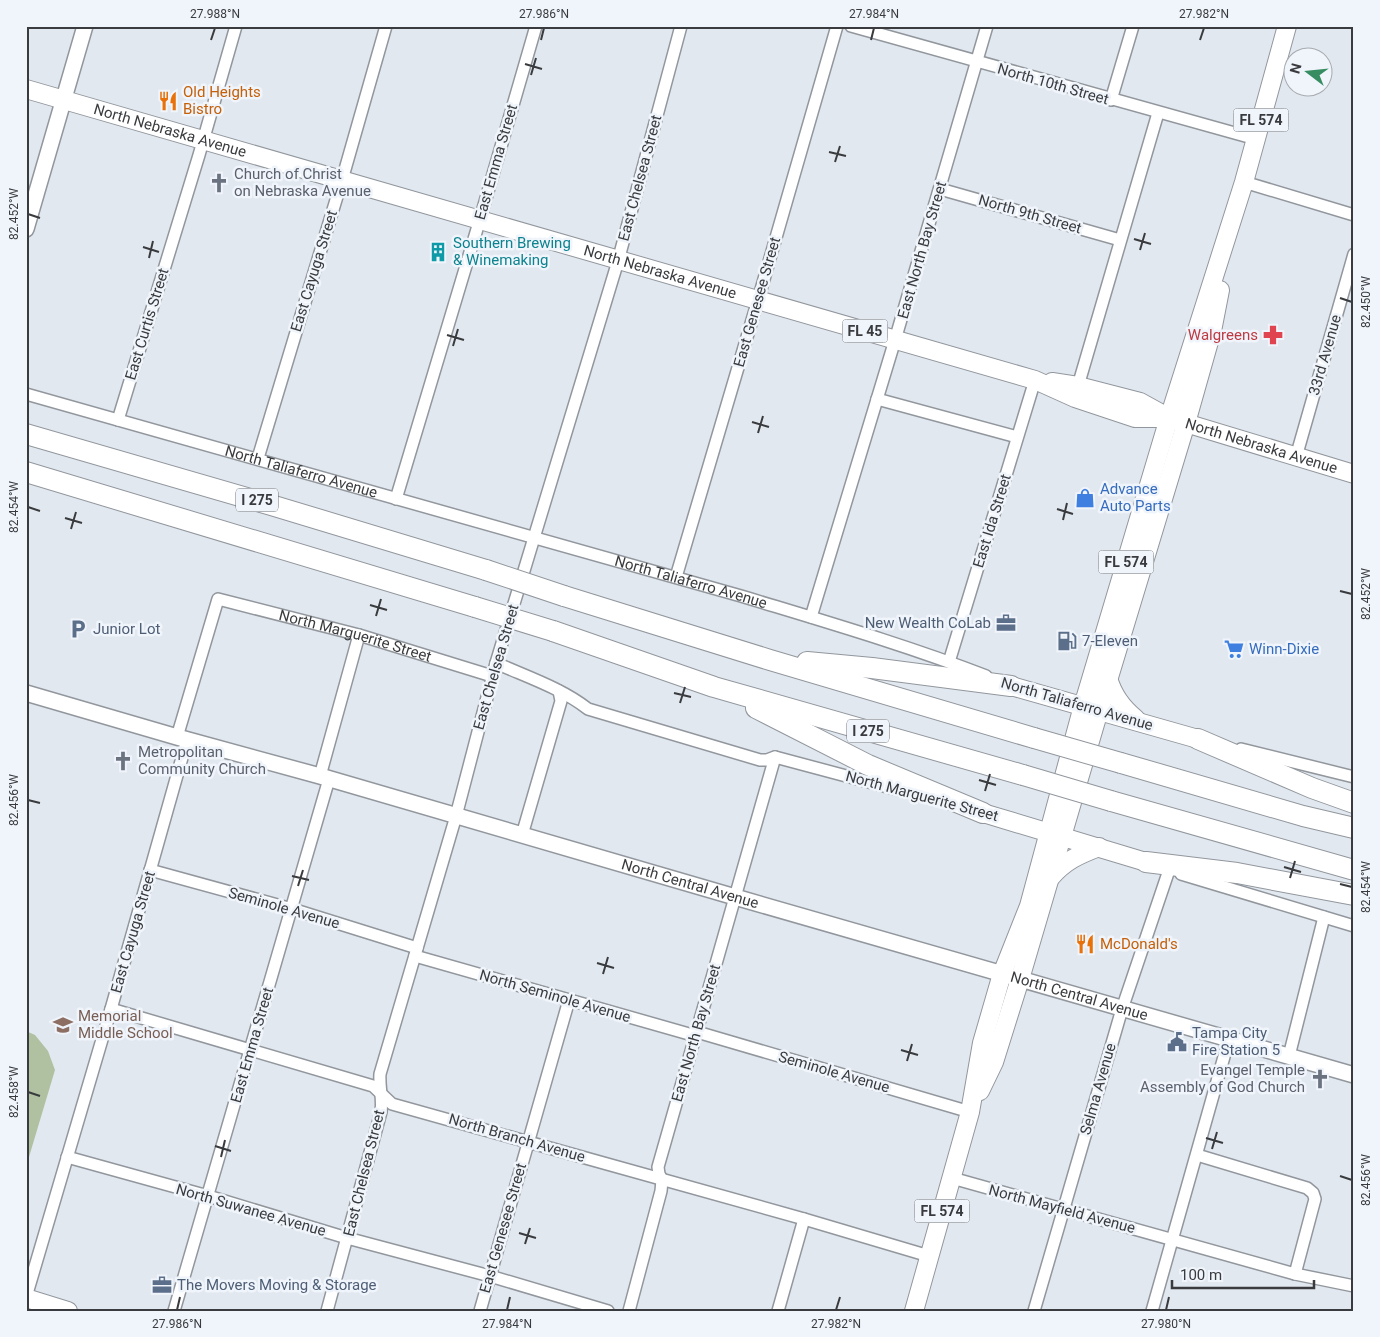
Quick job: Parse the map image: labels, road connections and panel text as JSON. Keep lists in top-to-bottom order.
{
  "streets": {
    "highway": ["I 275"],
    "main road": [
      "FL 574",
      "North Nebraska Avenue",
      "FL 45",
      "North Taliaferro Avenue",
      "North Marguerite Street"
    ],
    "street": [
      "North 10th Street",
      "East Emma Street",
      "East Chelsea Street",
      "North 9th Street",
      "East North Bay Street",
      "East Cayuga Street",
      "East Genesee Street",
      "East Curtis Street",
      "33rd Avenue",
      "East Ida Street",
      "North Central Avenue",
      "Seminole Avenue",
      "North Seminole Avenue",
      "Selma Avenue",
      "North Branch Avenue",
      "North Mayfield Avenue",
      "North Suwanee Avenue"
    ]
  },
  "crossings": [
    ["North 10th Street", "FL 574"],
    ["North 10th Street", "East North Bay Street"],
    ["FL 574", "North Nebraska Avenue"],
    ["FL 574", "North Taliaferro Avenue"],
    ["FL 574", "North Marguerite Street"],
    ["FL 574", "North Central Avenue"],
    ["FL 574", "Seminole Avenue"],
    ["FL 574", "North Branch Avenue"],
    ["FL 574", "North Mayfield Avenue"],
    ["North Nebraska Avenue", "East Emma Street"],
    ["North Nebraska Avenue", "East Chelsea Street"],
    ["North Nebraska Avenue", "East North Bay Street"],
    ["North Nebraska Avenue", "East Cayuga Street"],
    ["North Nebraska Avenue", "East Genesee Street"],
    ["North Nebraska Avenue", "East Curtis Street"],
    ["North Nebraska Avenue", "33rd Avenue"],
    ["North Nebraska Avenue", "East Ida Street"],
    ["East Emma Street", "North Taliaferro Avenue"],
    ["East Emma Street", "North Marguerite Street"],
    ["East Emma Street", "North Central Avenue"],
    ["East Emma Street", "Seminole Avenue"],
    ["East Emma Street", "North Branch Avenue"],
    ["East Emma Street", "North Suwanee Avenue"],
    ["East Chelsea Street", "North Taliaferro Avenue"],
    ["East Chelsea Street", "North Marguerite Street"],
    ["East Chelsea Street", "North Central Avenue"],
    ["East Chelsea Street", "Seminole Avenue"],
    ["East Chelsea Street", "North Seminole Avenue"],
    ["East Chelsea Street", "North Branch Avenue"],
    ["East Chelsea Street", "North Suwanee Avenue"],
    ["North 9th Street", "East North Bay Street"],
    ["East North Bay Street", "North Taliaferro Avenue"],
    ["East North Bay Street", "North Marguerite Street"],
    ["East North Bay Street", "North Central Avenue"],
    ["East North Bay Street", "Seminole Avenue"],
    ["East North Bay Street", "North Seminole Avenue"],
    ["East North Bay Street", "North Branch Avenue"],
    ["East Cayuga Street", "North Taliaferro Avenue"],
    ["East Cayuga Street", "North Marguerite Street"],
    ["East Cayuga Street", "North Central Avenue"],
    ["East Cayuga Street", "Seminole Avenue"],
    ["East Cayuga Street", "North Branch Avenue"],
    ["East Cayuga Street", "North Suwanee Avenue"],
    ["East Genesee Street", "North Taliaferro Avenue"],
    ["East Genesee Street", "North Seminole Avenue"],
    ["East Genesee Street", "North Branch Avenue"],
    ["East Genesee Street", "North Suwanee Avenue"],
    ["East Curtis Street", "North Taliaferro Avenue"],
    ["North Taliaferro Avenue", "East Ida Street"],
    ["North Marguerite Street", "Selma Avenue"],
    ["North Central Avenue", "Selma Avenue"],
    ["Seminole Avenue", "North Seminole Avenue"],
    ["Selma Avenue", "North Mayfield Avenue"]
  ],
  "places": {
    "restaurant": ["Old Heights Bistro", "McDonald's"],
    "church": ["Church of Christ on Nebraska Avenue", "Metropolitan Community Church", "Evangel Temple Assembly of God Church"],
    "building": ["Southern Brewing & Winemaking"],
    "pharmacy": ["Walgreens"],
    "shop": ["Advance Auto Parts"],
    "office": ["New Wealth CoLab", "The Movers Moving & Storage"],
    "parking": ["Junior Lot"],
    "fuel station": ["7-Eleven"],
    "supermarket": ["Winn-Dixie"],
    "school or university": ["Memorial Middle School"],
    "public building": ["Tampa City Fire Station 5"]
  },
  "scale_bar": "100 m",
  "north": "left",
  "coordinates": [
    "27.988°N",
    "27.986°N",
    "27.984°N",
    "27.982°N",
    "82.452°W",
    "82.450°W",
    "82.454°W",
    "82.456°W",
    "82.458°W",
    "27.980°N"
  ]
}
